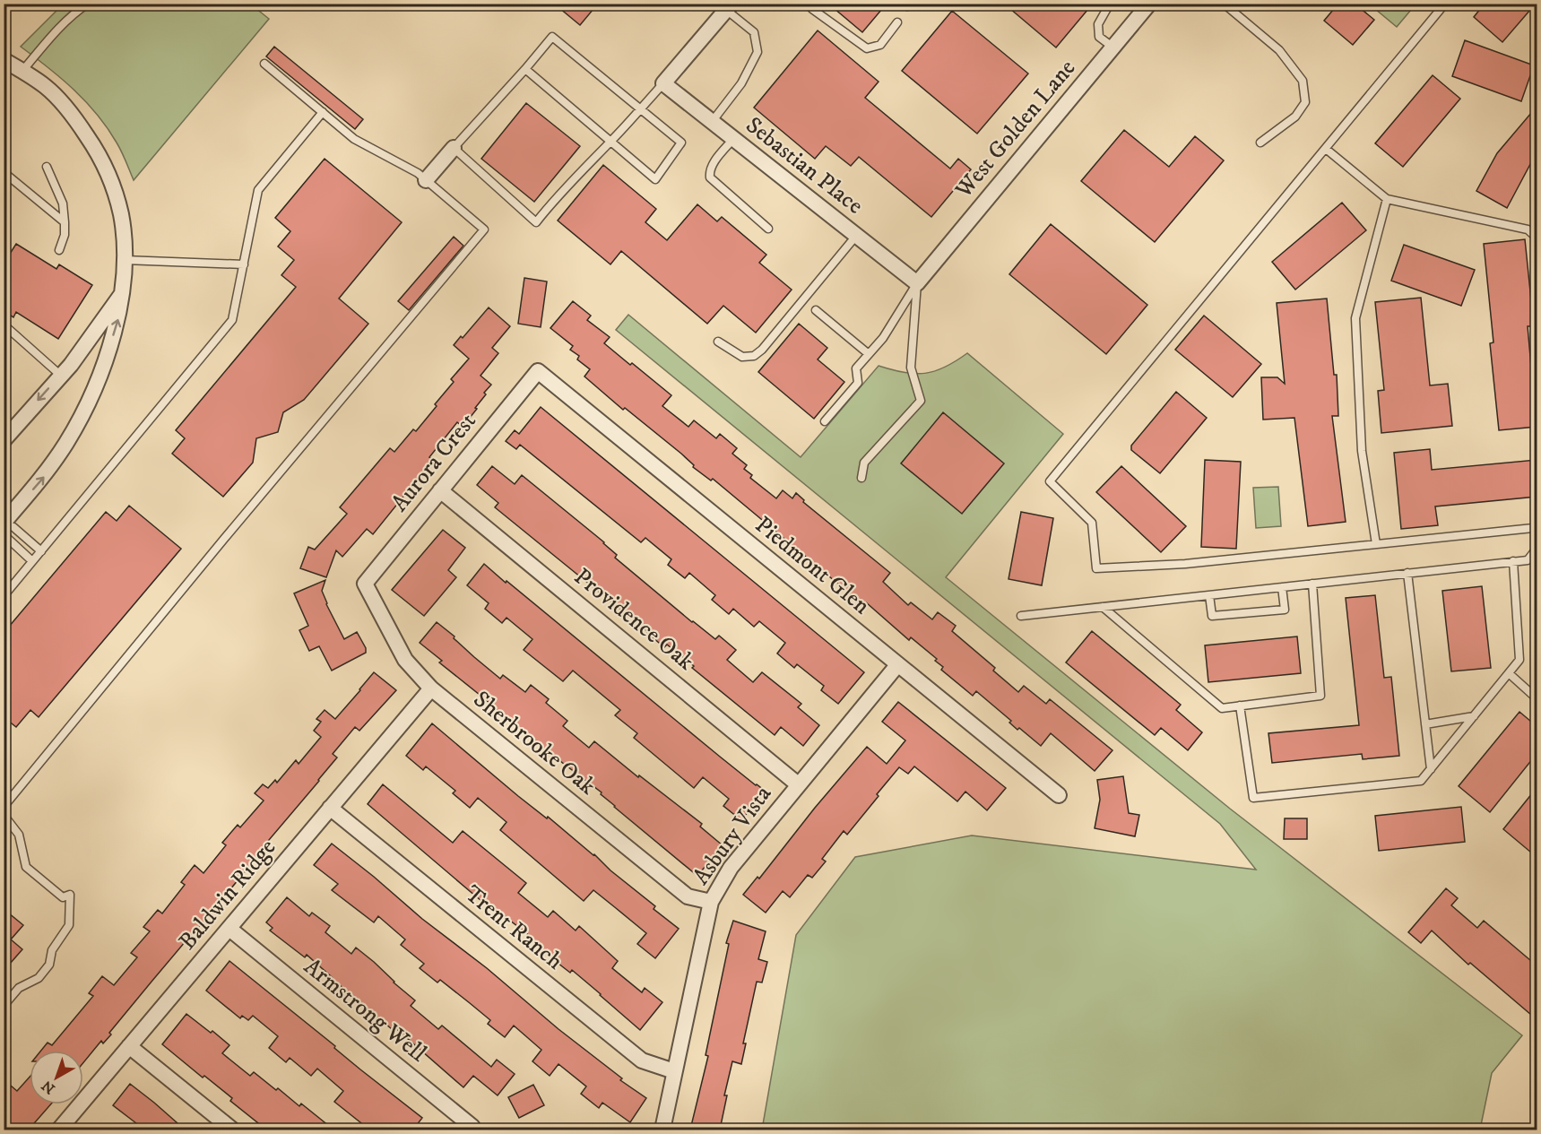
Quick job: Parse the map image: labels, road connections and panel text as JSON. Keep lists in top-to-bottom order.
{
  "streets": {
    "street": [
      "West Golden Lane",
      "Sebastian Place",
      "Aurora Crest",
      "Piedmont Glen",
      "Providence Oak",
      "Sherbrooke Oak",
      "Asbury Vista",
      "Baldwin Ridge",
      "Trent Ranch",
      "Armstrong Well"
    ]
  },
  "crossings": [
    ["West Golden Lane", "Sebastian Place"],
    ["Aurora Crest", "Piedmont Glen"],
    ["Aurora Crest", "Providence Oak"],
    ["Aurora Crest", "Sherbrooke Oak"],
    ["Piedmont Glen", "Asbury Vista"],
    ["Providence Oak", "Asbury Vista"],
    ["Sherbrooke Oak", "Asbury Vista"],
    ["Sherbrooke Oak", "Baldwin Ridge"],
    ["Asbury Vista", "Trent Ranch"],
    ["Baldwin Ridge", "Trent Ranch"],
    ["Baldwin Ridge", "Armstrong Well"]
  ],
  "north": "bottom left"
}
